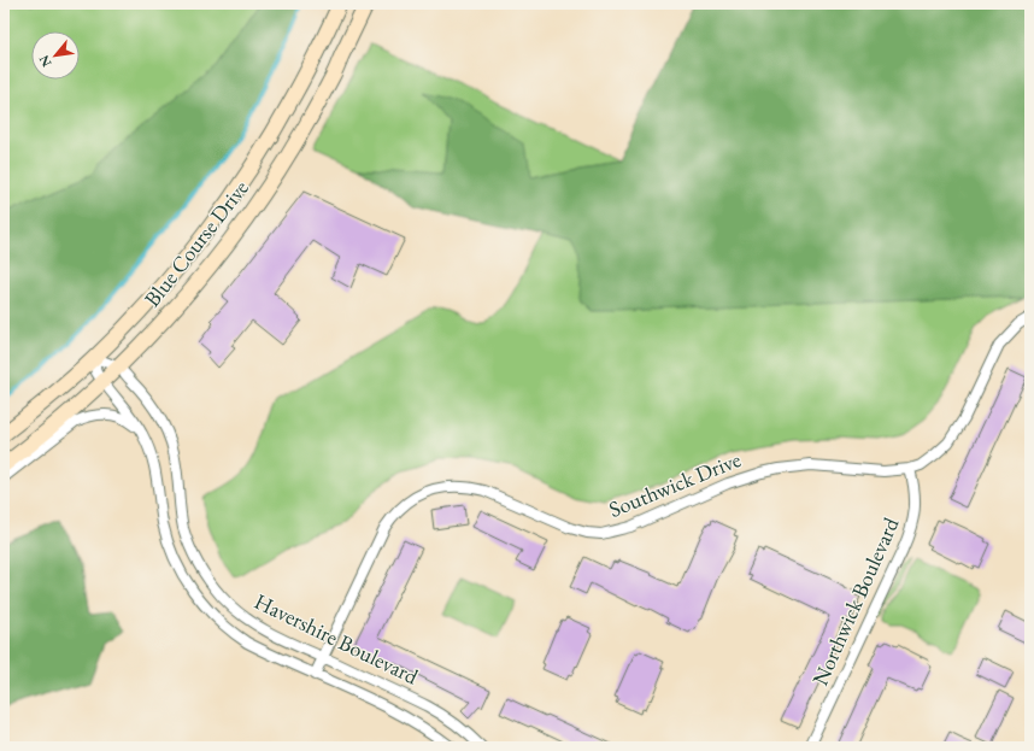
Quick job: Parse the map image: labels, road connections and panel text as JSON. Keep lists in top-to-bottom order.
{
  "streets": {
    "main road": ["Blue Course Drive"],
    "street": ["Southwick Drive", "Northwick Boulevard", "Havershire Boulevard"]
  },
  "crossings": [
    ["Blue Course Drive", "Havershire Boulevard"],
    ["Southwick Drive", "Northwick Boulevard"],
    ["Southwick Drive", "Havershire Boulevard"]
  ],
  "north": "bottom left"
}
